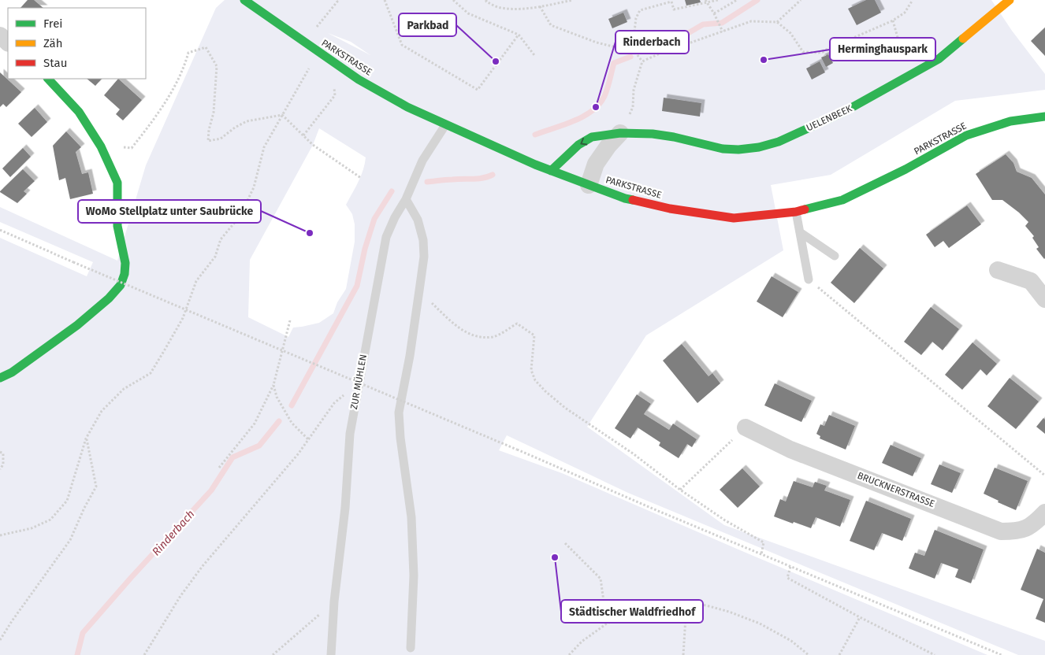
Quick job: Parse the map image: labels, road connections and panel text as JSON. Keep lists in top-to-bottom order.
{
  "streets": {
    "street": ["PARKSTRASSE", "UELENBEEK", "BRUCKNERSTRASSE"],
    "lane": ["ZUR MÜHLEN"]
  },
  "crossings": [
    ["PARKSTRASSE", "UELENBEEK"],
    ["PARKSTRASSE", "ZUR MÜHLEN"]
  ],
  "water": ["Rinderbach"],
  "places": [
    "Herminghauspark",
    "Parkbad",
    "Rinderbach",
    "WoMo Stellplatz unter Saubrücke",
    "Städtischer Waldfriedhof"
  ],
  "legend": ["Frei", "Zäh", "Stau"]
}
